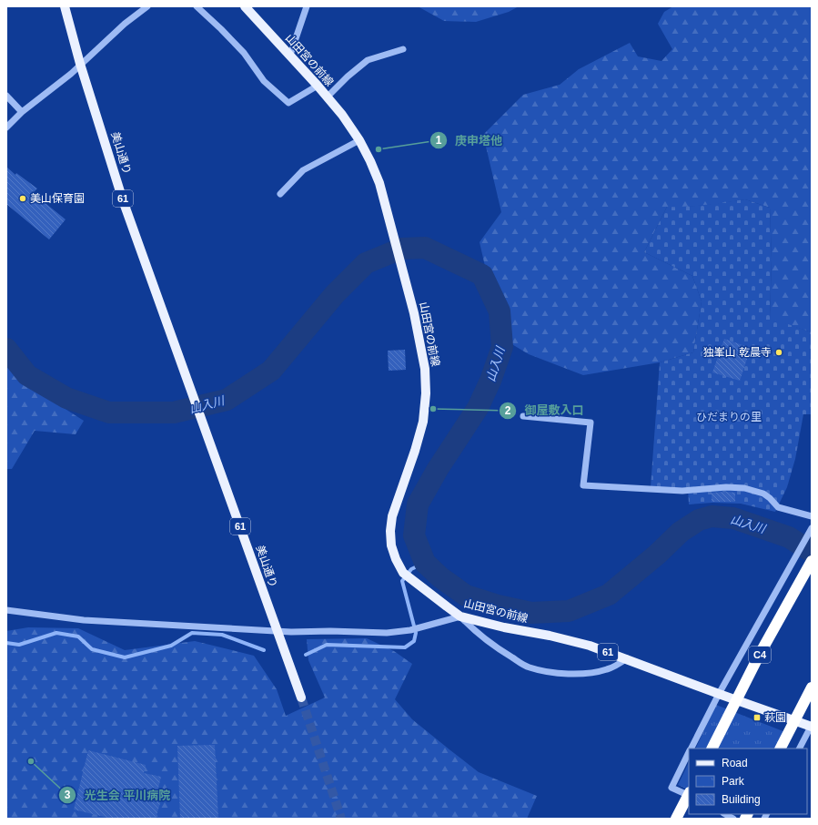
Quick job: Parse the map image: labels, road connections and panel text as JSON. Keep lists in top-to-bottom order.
{
  "streets": {
    "highway": ["C4"],
    "main road": ["山田宮の前線", "美山通り", "61"]
  },
  "crossings": [
    ["山田宮の前線", "61"]
  ],
  "water": ["山入川"],
  "parks": ["ひだまりの里"],
  "places": {
    "other": [
      "庚申塔他",
      "美山保育園",
      "独峯山 乾晨寺",
      "御屋敷入口",
      "光生会 平川病院"
    ],
    "transit": ["萩園"]
  },
  "legend": ["Road", "Park", "Building"]
}
